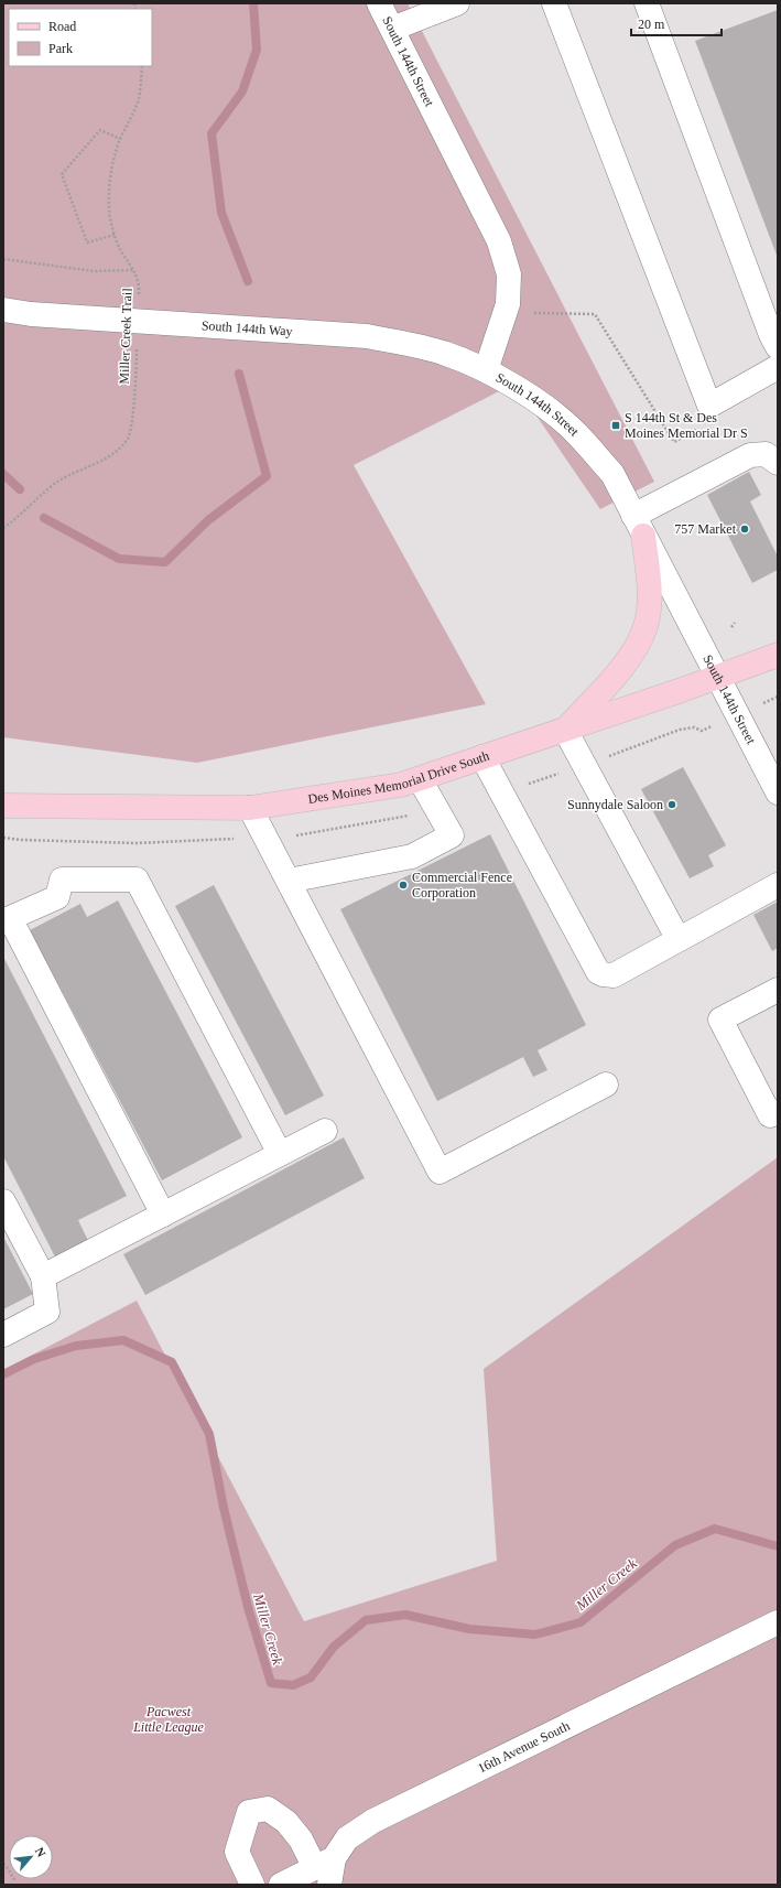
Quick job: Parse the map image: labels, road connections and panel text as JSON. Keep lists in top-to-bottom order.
{
  "streets": {
    "main road": ["Des Moines Memorial Drive South"],
    "street": ["South 144th Street", "South 144th Way", "16th Avenue South"],
    "path": ["Miller Creek Trail"]
  },
  "crossings": [
    ["South 144th Street", "South 144th Way"],
    ["South 144th Street", "Des Moines Memorial Drive South"],
    ["South 144th Way", "Miller Creek Trail"]
  ],
  "water": ["Miller Creek"],
  "parks": ["Pacwest Little League"],
  "places": {
    "transit": ["S 144th St & Des Moines Memorial Dr S"],
    "other": ["757 Market", "Sunnydale Saloon", "Commercial Fence Corporation"]
  },
  "legend": ["Road", "Park"],
  "scale_bar": "20 m",
  "north": "top right"
}
